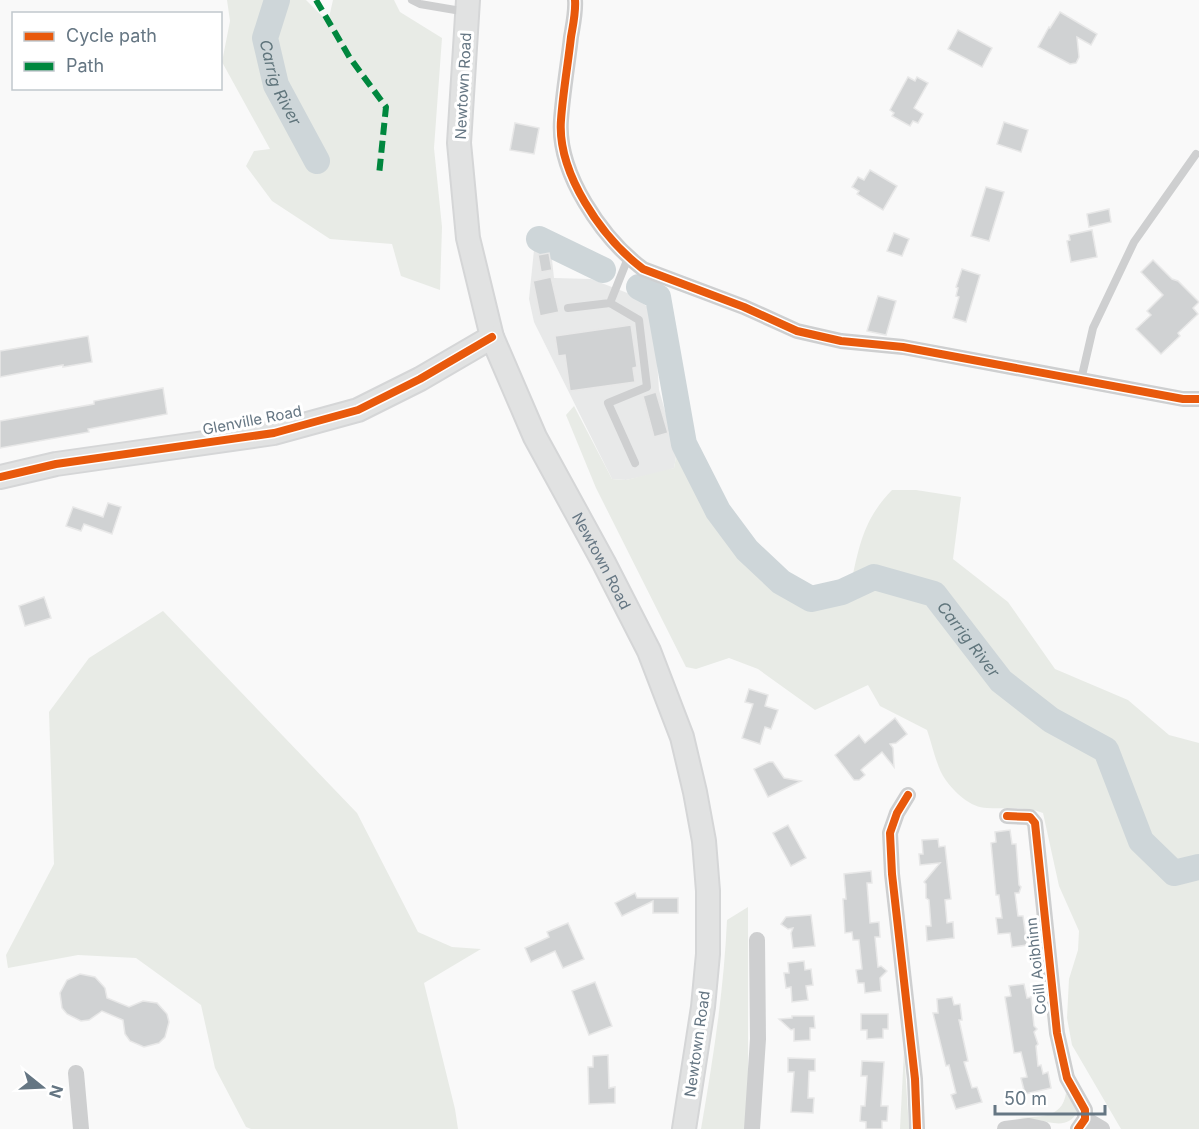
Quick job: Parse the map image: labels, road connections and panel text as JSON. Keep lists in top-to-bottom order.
{
  "streets": {
    "main road": ["Newtown Road", "Glenville Road"],
    "street": ["Coill Aoibhinn"]
  },
  "crossings": [
    ["Newtown Road", "Glenville Road"]
  ],
  "water": ["Carrig River"],
  "legend": ["Cycle path", "Path"],
  "scale_bar": "50 m",
  "north": "right"
}
